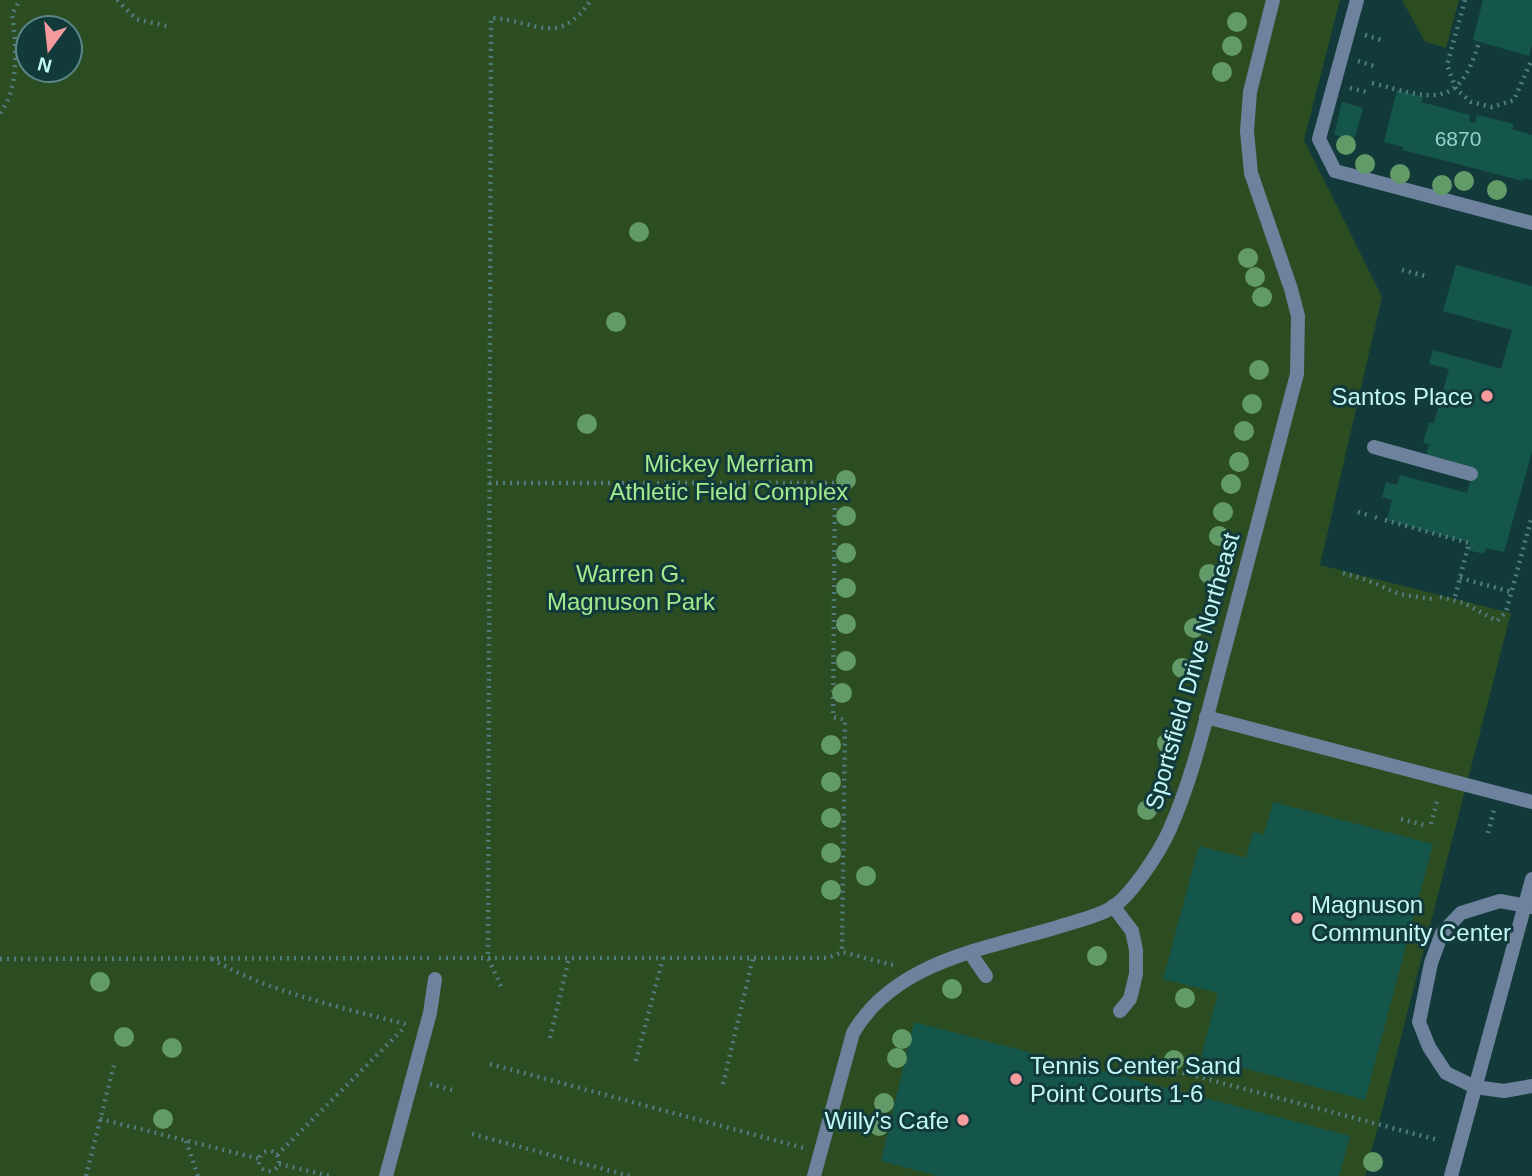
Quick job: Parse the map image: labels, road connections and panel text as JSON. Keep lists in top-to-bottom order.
{
  "streets": {
    "street": ["Sportsfield Drive Northeast"]
  },
  "parks": ["Mickey Merriam Athletic Field Complex", "Warren G. Magnuson Park"],
  "places": [
    "Santos Place",
    "Magnuson Community Center",
    "Tennis Center Sand Point Courts 1-6",
    "Willy's Cafe"
  ],
  "house_numbers": ["6870"],
  "north": "bottom"
}
